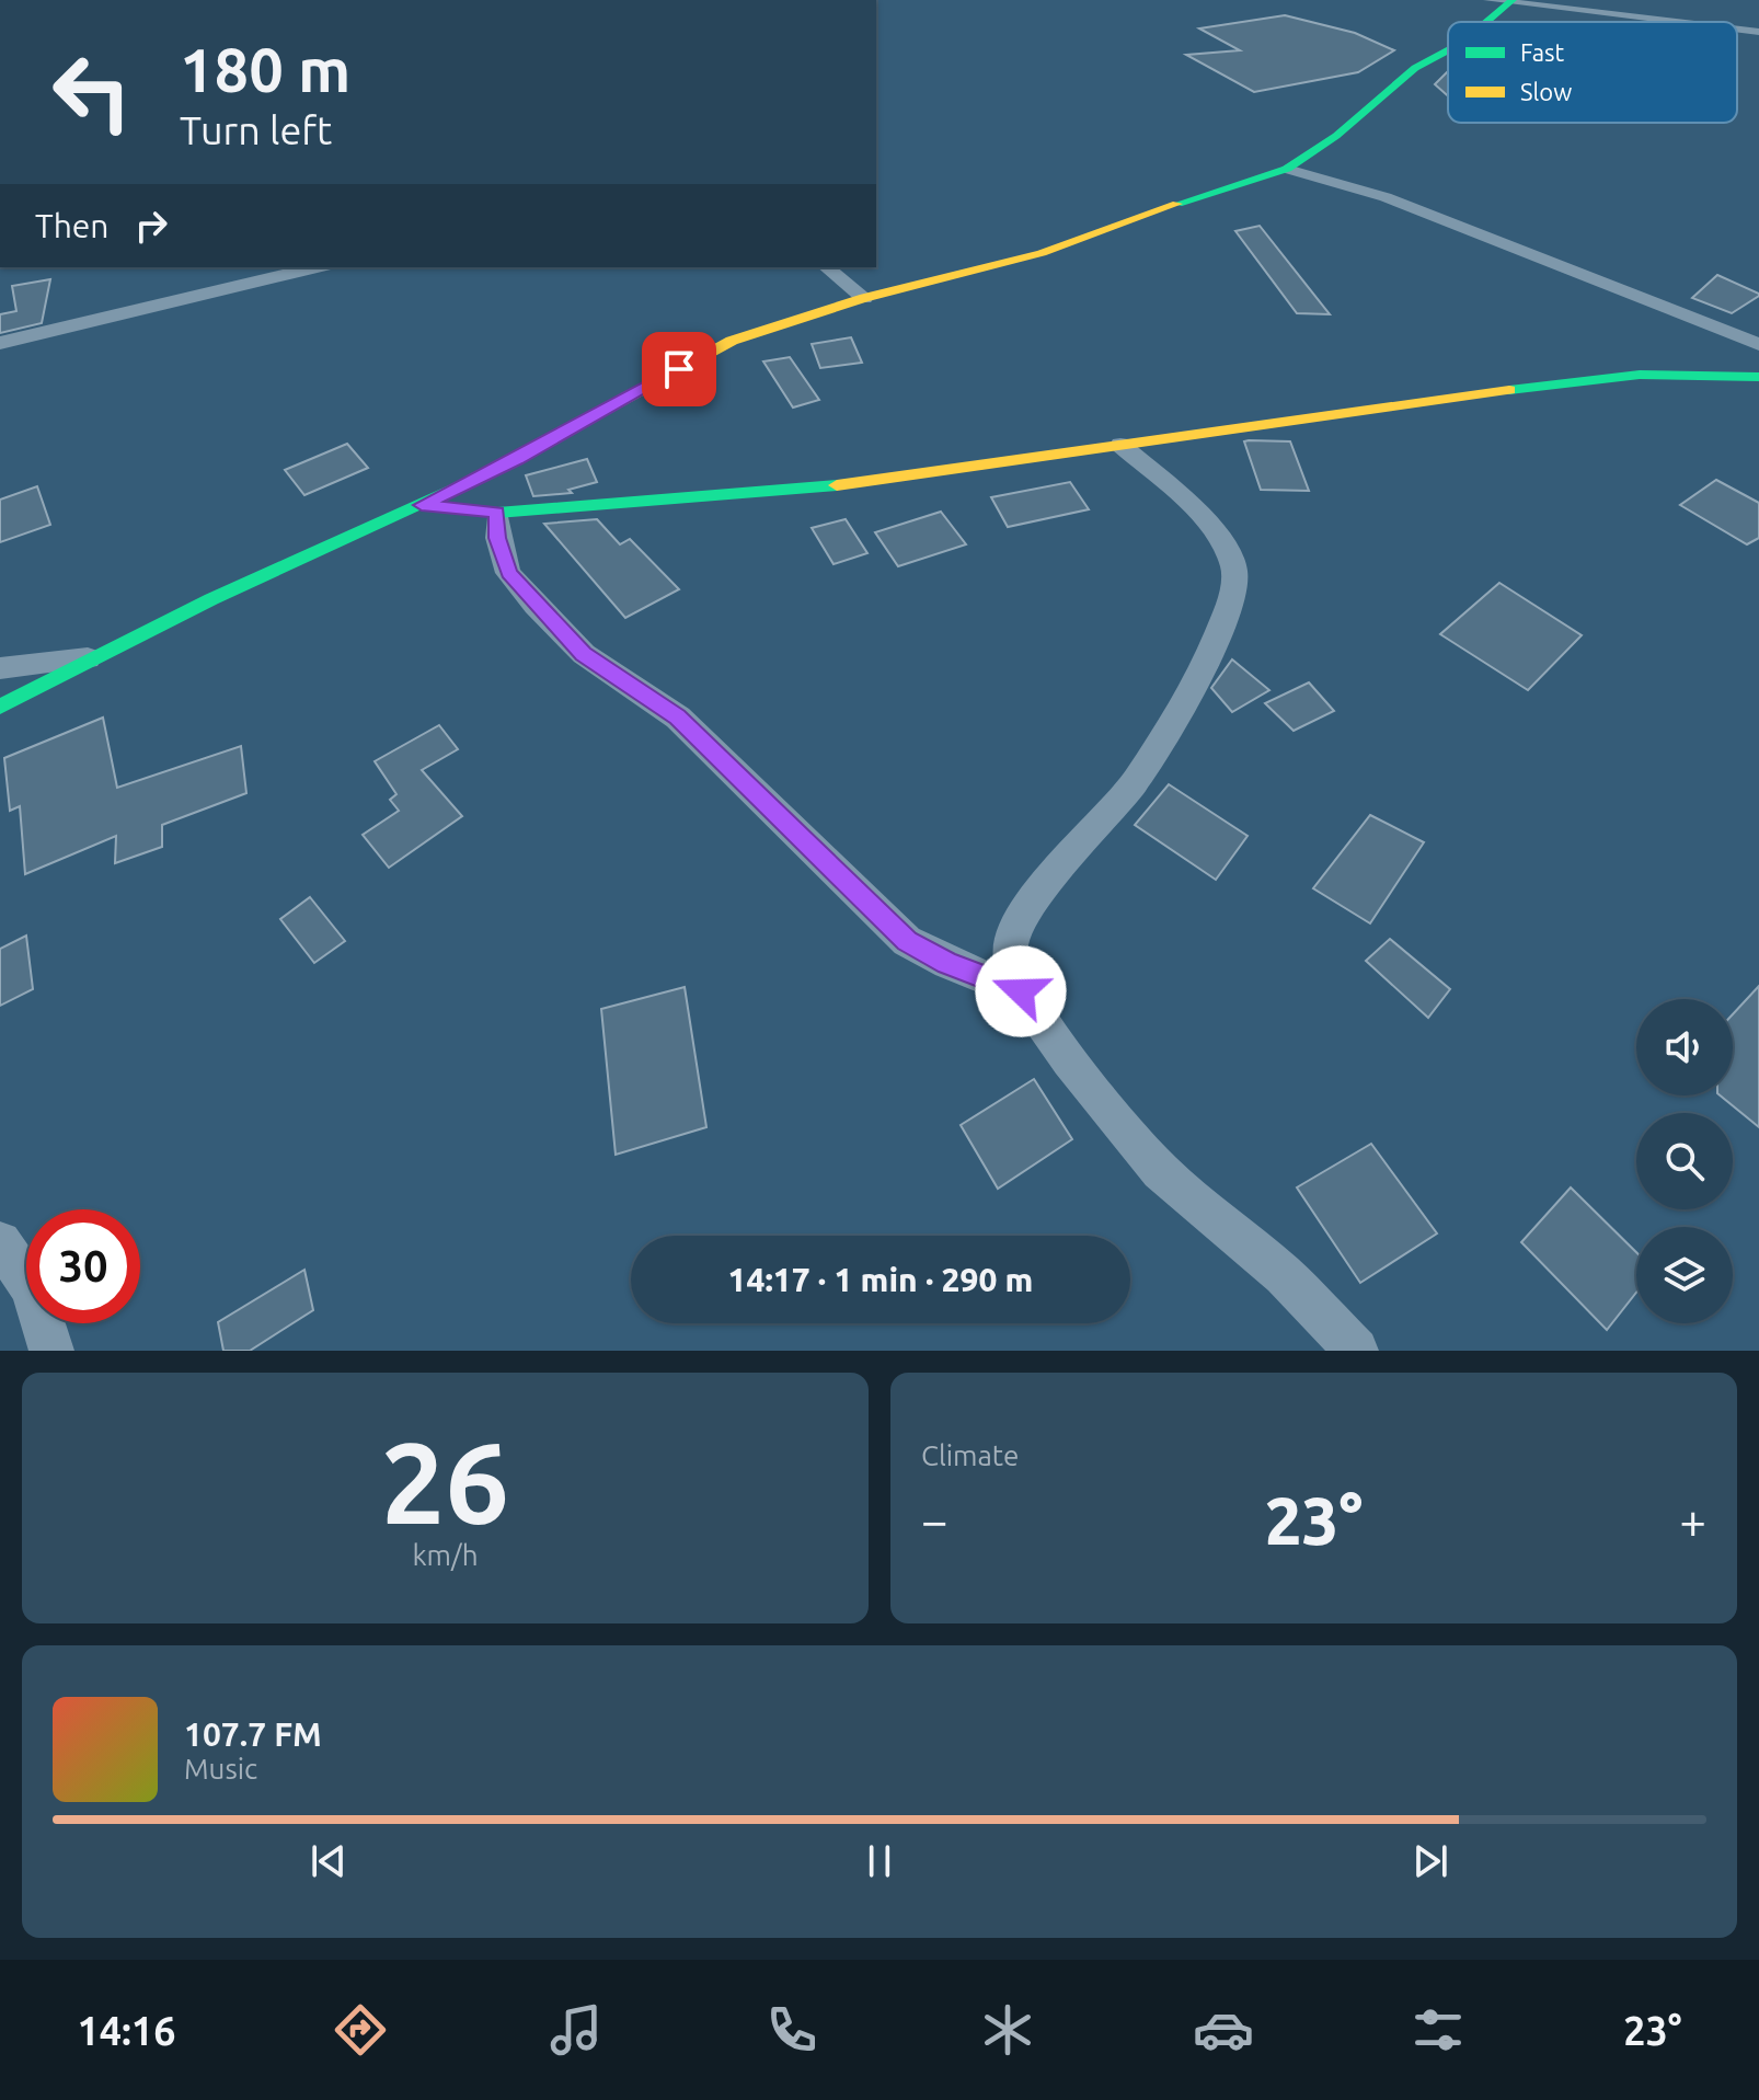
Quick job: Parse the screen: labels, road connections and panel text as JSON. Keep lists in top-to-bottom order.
{
  "legend": ["Fast", "Slow"],
  "page": {
    "turn": ["180 m", "Turn left"],
    "then": "Then",
    "limit": "30",
    "trip": "14:17 · 1 min · 290 m",
    "tile": [
      ["26", "km/h"],
      "Climate"
    ],
    "heat": ["−", "23°", "+"],
    "song": ["107.7 FM", "Music"],
    "tabs": ["14:16", "23°"]
  }
}
